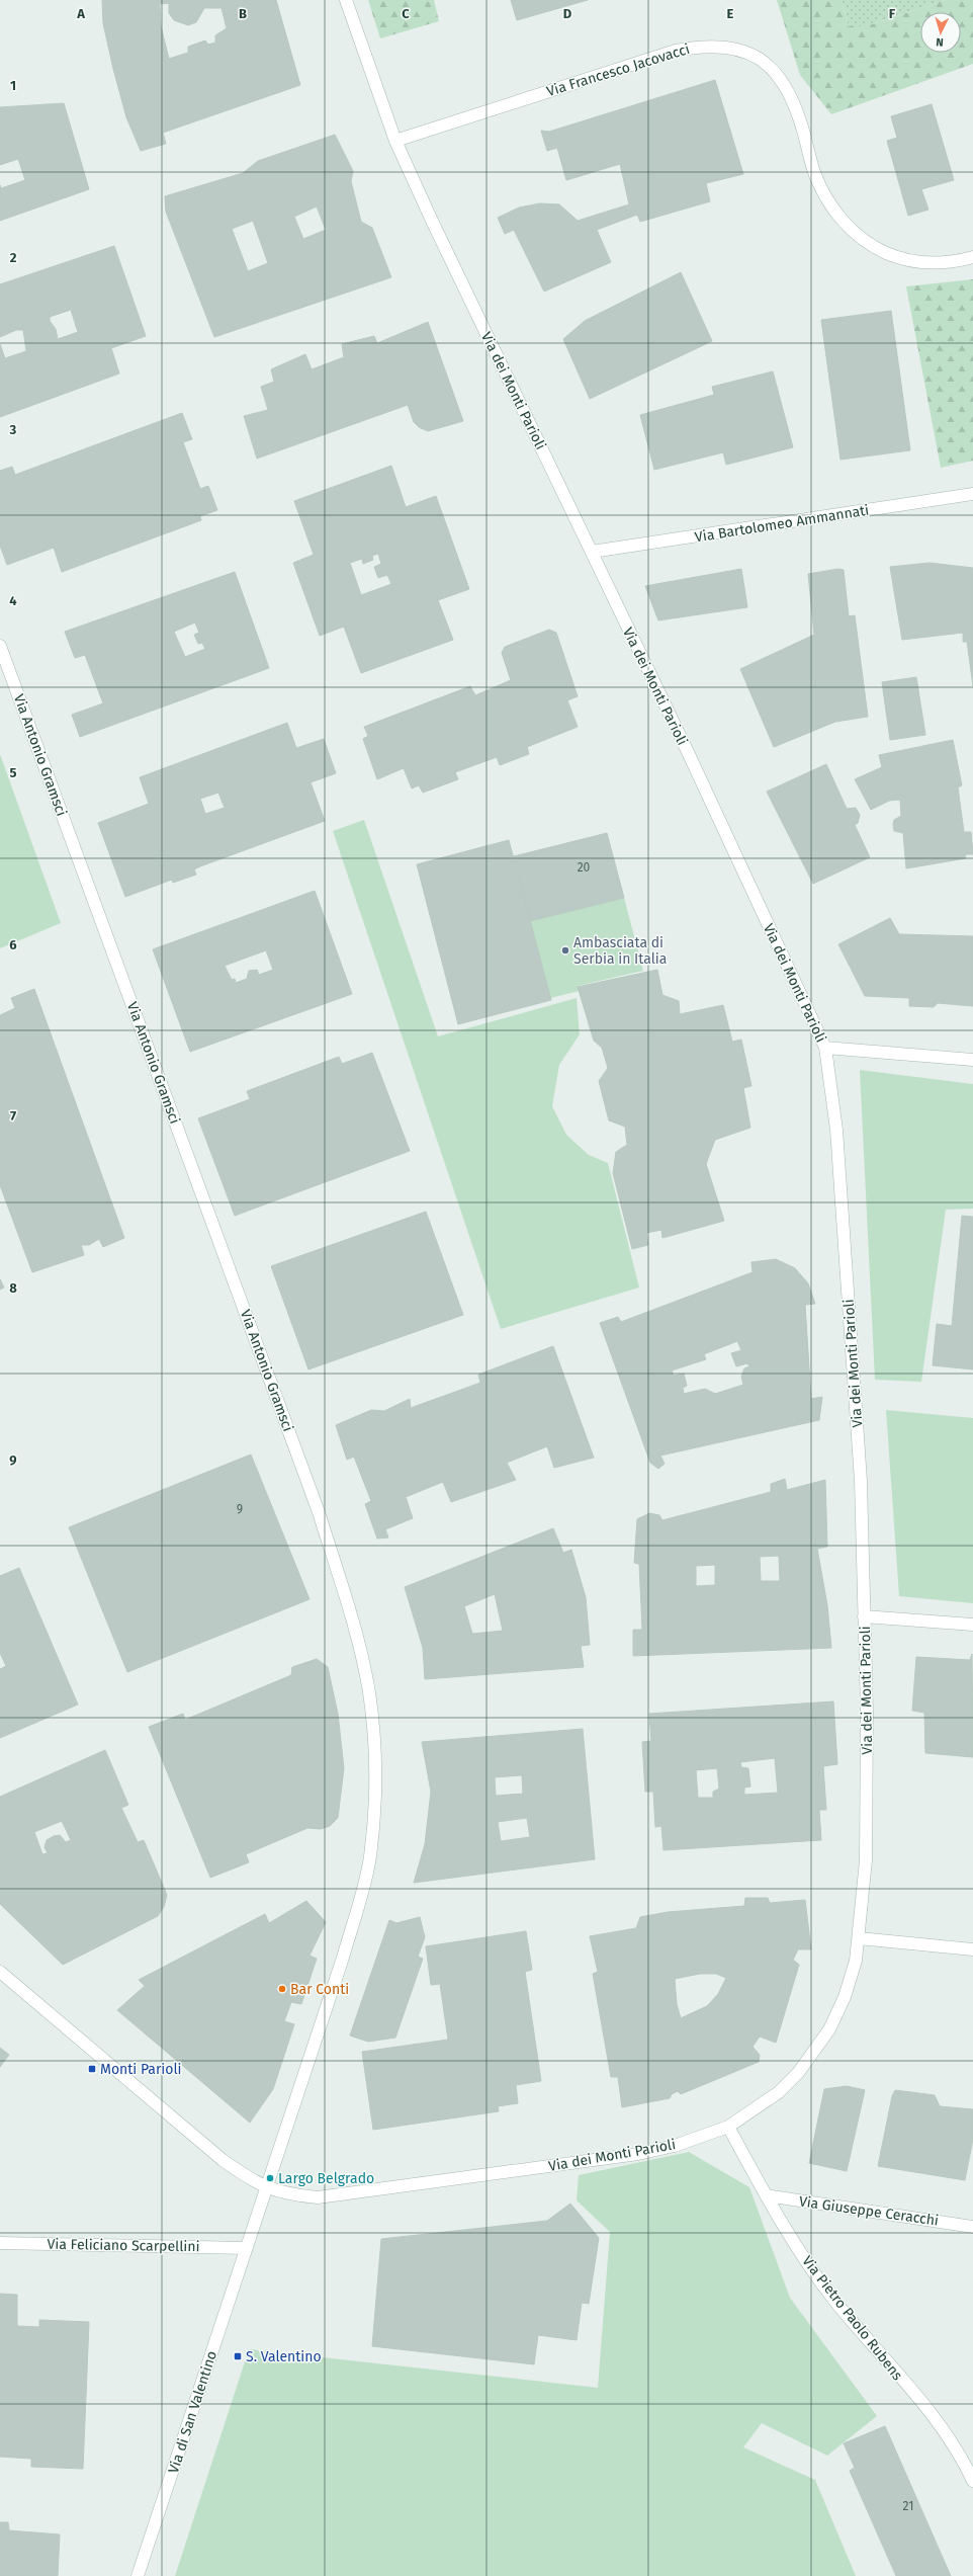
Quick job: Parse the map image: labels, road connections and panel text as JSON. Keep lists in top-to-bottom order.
{
  "streets": {
    "street": [
      "Via Francesco Jacovacci",
      "Via dei Monti Parioli",
      "Via Bartolomeo Ammannati",
      "Via Antonio Gramsci",
      "Via Giuseppe Ceracchi",
      "Via Feliciano Scarpellini",
      "Via Pietro Paolo Rubens",
      "Via di San Valentino"
    ]
  },
  "crossings": [
    ["Via Francesco Jacovacci", "Via dei Monti Parioli"],
    ["Via dei Monti Parioli", "Via Bartolomeo Ammannati"],
    ["Via dei Monti Parioli", "Via Antonio Gramsci"],
    ["Via dei Monti Parioli", "Via Pietro Paolo Rubens"],
    ["Via Giuseppe Ceracchi", "Via Pietro Paolo Rubens"],
    ["Via Feliciano Scarpellini", "Via di San Valentino"]
  ],
  "places": {
    "other": ["Ambasciata di Serbia in Italia", "Bar Conti", "Largo Belgrado"],
    "transit": ["Monti Parioli", "S. Valentino"]
  },
  "house_numbers": ["20", "9", "21"],
  "north": "bottom",
  "grid": {
    "columns": [
      "A",
      "B",
      "C",
      "D",
      "E",
      "F"
    ],
    "rows": [
      "1",
      "2",
      "3",
      "4",
      "5",
      "6",
      "7",
      "8",
      "9"
    ]
  }
}
